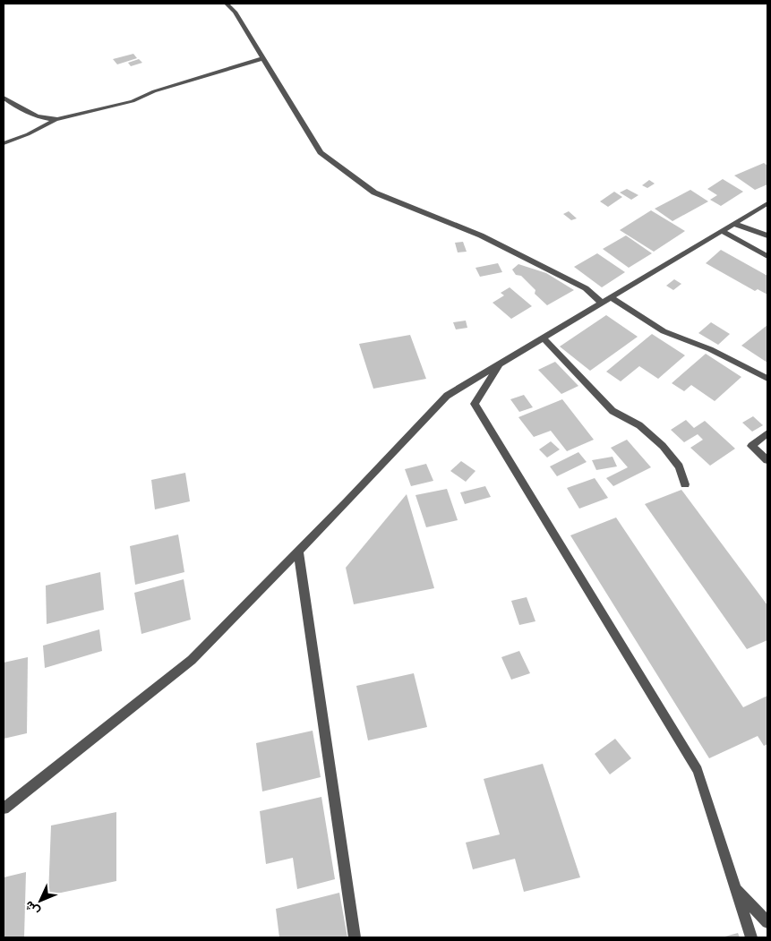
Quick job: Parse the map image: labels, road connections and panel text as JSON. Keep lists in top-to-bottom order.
{
  "north": "bottom left"
}
